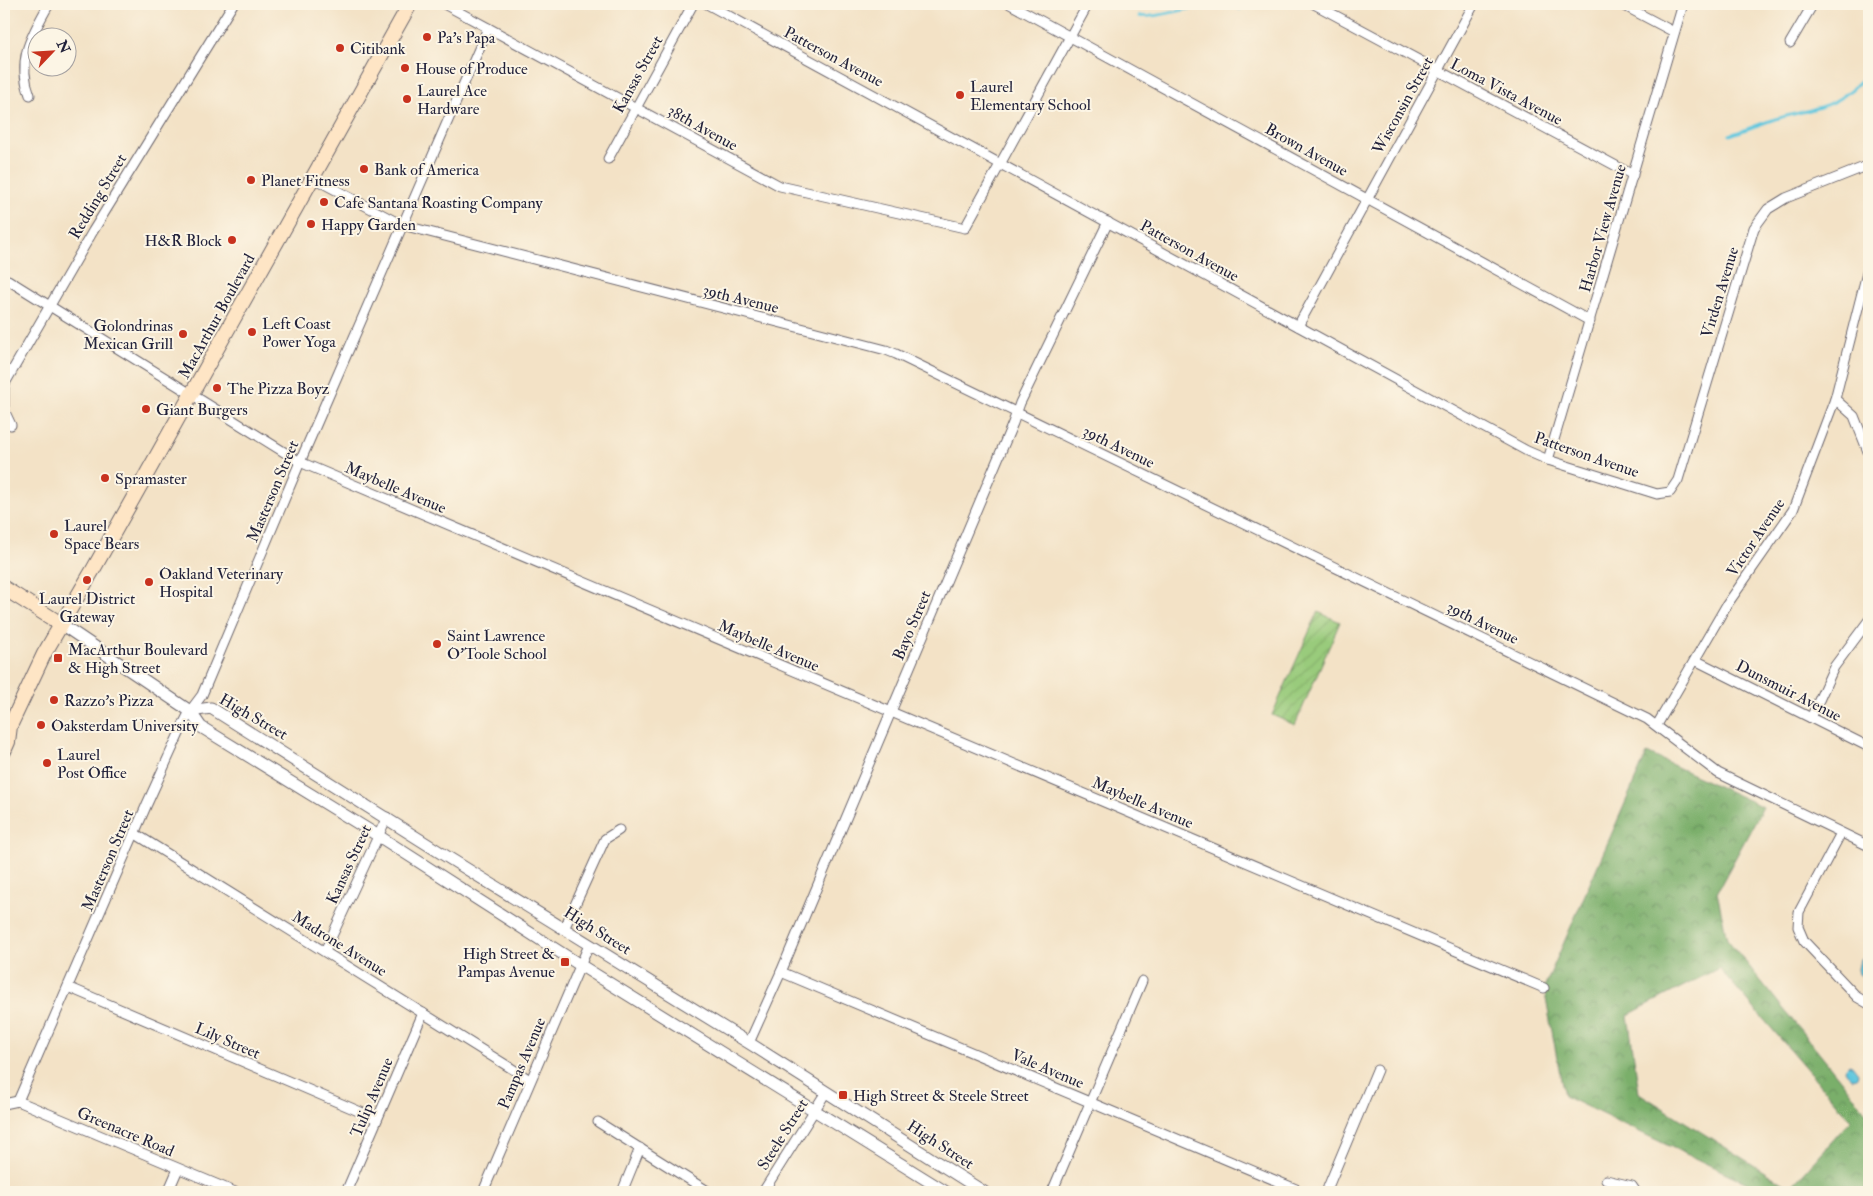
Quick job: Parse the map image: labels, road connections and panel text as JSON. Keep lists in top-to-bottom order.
{
  "streets": {
    "main road": ["MacArthur Boulevard"],
    "street": [
      "Patterson Avenue",
      "Kansas Street",
      "Loma Vista Avenue",
      "Wisconsin Street",
      "38th Avenue",
      "Brown Avenue",
      "Redding Street",
      "Harbor View Avenue",
      "Virden Avenue",
      "39th Avenue",
      "Maybelle Avenue",
      "Masterson Street",
      "Victor Avenue",
      "Bayo Street",
      "Dunsmuir Avenue",
      "High Street",
      "Madrone Avenue",
      "Lily Street",
      "Pampas Avenue",
      "Vale Avenue",
      "Tulip Avenue",
      "Greenacre Road",
      "Steele Street"
    ]
  },
  "crossings": [
    ["Patterson Avenue", "Wisconsin Street"],
    ["Patterson Avenue", "38th Avenue"],
    ["Patterson Avenue", "Harbor View Avenue"],
    ["Patterson Avenue", "Virden Avenue"],
    ["Patterson Avenue", "Bayo Street"],
    ["Kansas Street", "38th Avenue"],
    ["Kansas Street", "High Street"],
    ["Kansas Street", "Madrone Avenue"],
    ["Loma Vista Avenue", "Wisconsin Street"],
    ["Loma Vista Avenue", "Harbor View Avenue"],
    ["Wisconsin Street", "Brown Avenue"],
    ["38th Avenue", "Masterson Street"],
    ["Brown Avenue", "Harbor View Avenue"],
    ["Redding Street", "Maybelle Avenue"],
    ["39th Avenue", "MacArthur Boulevard"],
    ["39th Avenue", "Masterson Street"],
    ["39th Avenue", "Victor Avenue"],
    ["39th Avenue", "Bayo Street"],
    ["MacArthur Boulevard", "Maybelle Avenue"],
    ["Maybelle Avenue", "Masterson Street"],
    ["Maybelle Avenue", "Bayo Street"],
    ["Masterson Street", "High Street"],
    ["Masterson Street", "Madrone Avenue"],
    ["Masterson Street", "Lily Street"],
    ["Masterson Street", "Greenacre Road"],
    ["Victor Avenue", "Dunsmuir Avenue"],
    ["Bayo Street", "High Street"],
    ["Bayo Street", "Vale Avenue"],
    ["High Street", "Pampas Avenue"],
    ["High Street", "Steele Street"],
    ["Madrone Avenue", "Pampas Avenue"],
    ["Madrone Avenue", "Tulip Avenue"],
    ["Lily Street", "Tulip Avenue"]
  ],
  "places": {
    "other": [
      "Pa’s Papa",
      "Citibank",
      "House of Produce",
      "Laurel Elementary School",
      "Laurel Ace Hardware",
      "Bank of America",
      "Planet Fitness",
      "Cafe Santana Roasting Company",
      "Happy Garden",
      "H&R Block",
      "Left Coast Power Yoga",
      "Golondrinas Mexican Grill",
      "The Pizza Boyz",
      "Giant Burgers",
      "Spramaster",
      "Laurel Space Bears",
      "Laurel District Gateway",
      "Oakland Veterinary Hospital",
      "Saint Lawrence O'Toole School",
      "Razzo's Pizza",
      "Oaksterdam University",
      "Laurel Post Office"
    ],
    "transit": ["MacArthur Boulevard & High Street", "High Street & Pampas Avenue", "High Street & Steele Street"]
  },
  "north": "top right"
}
